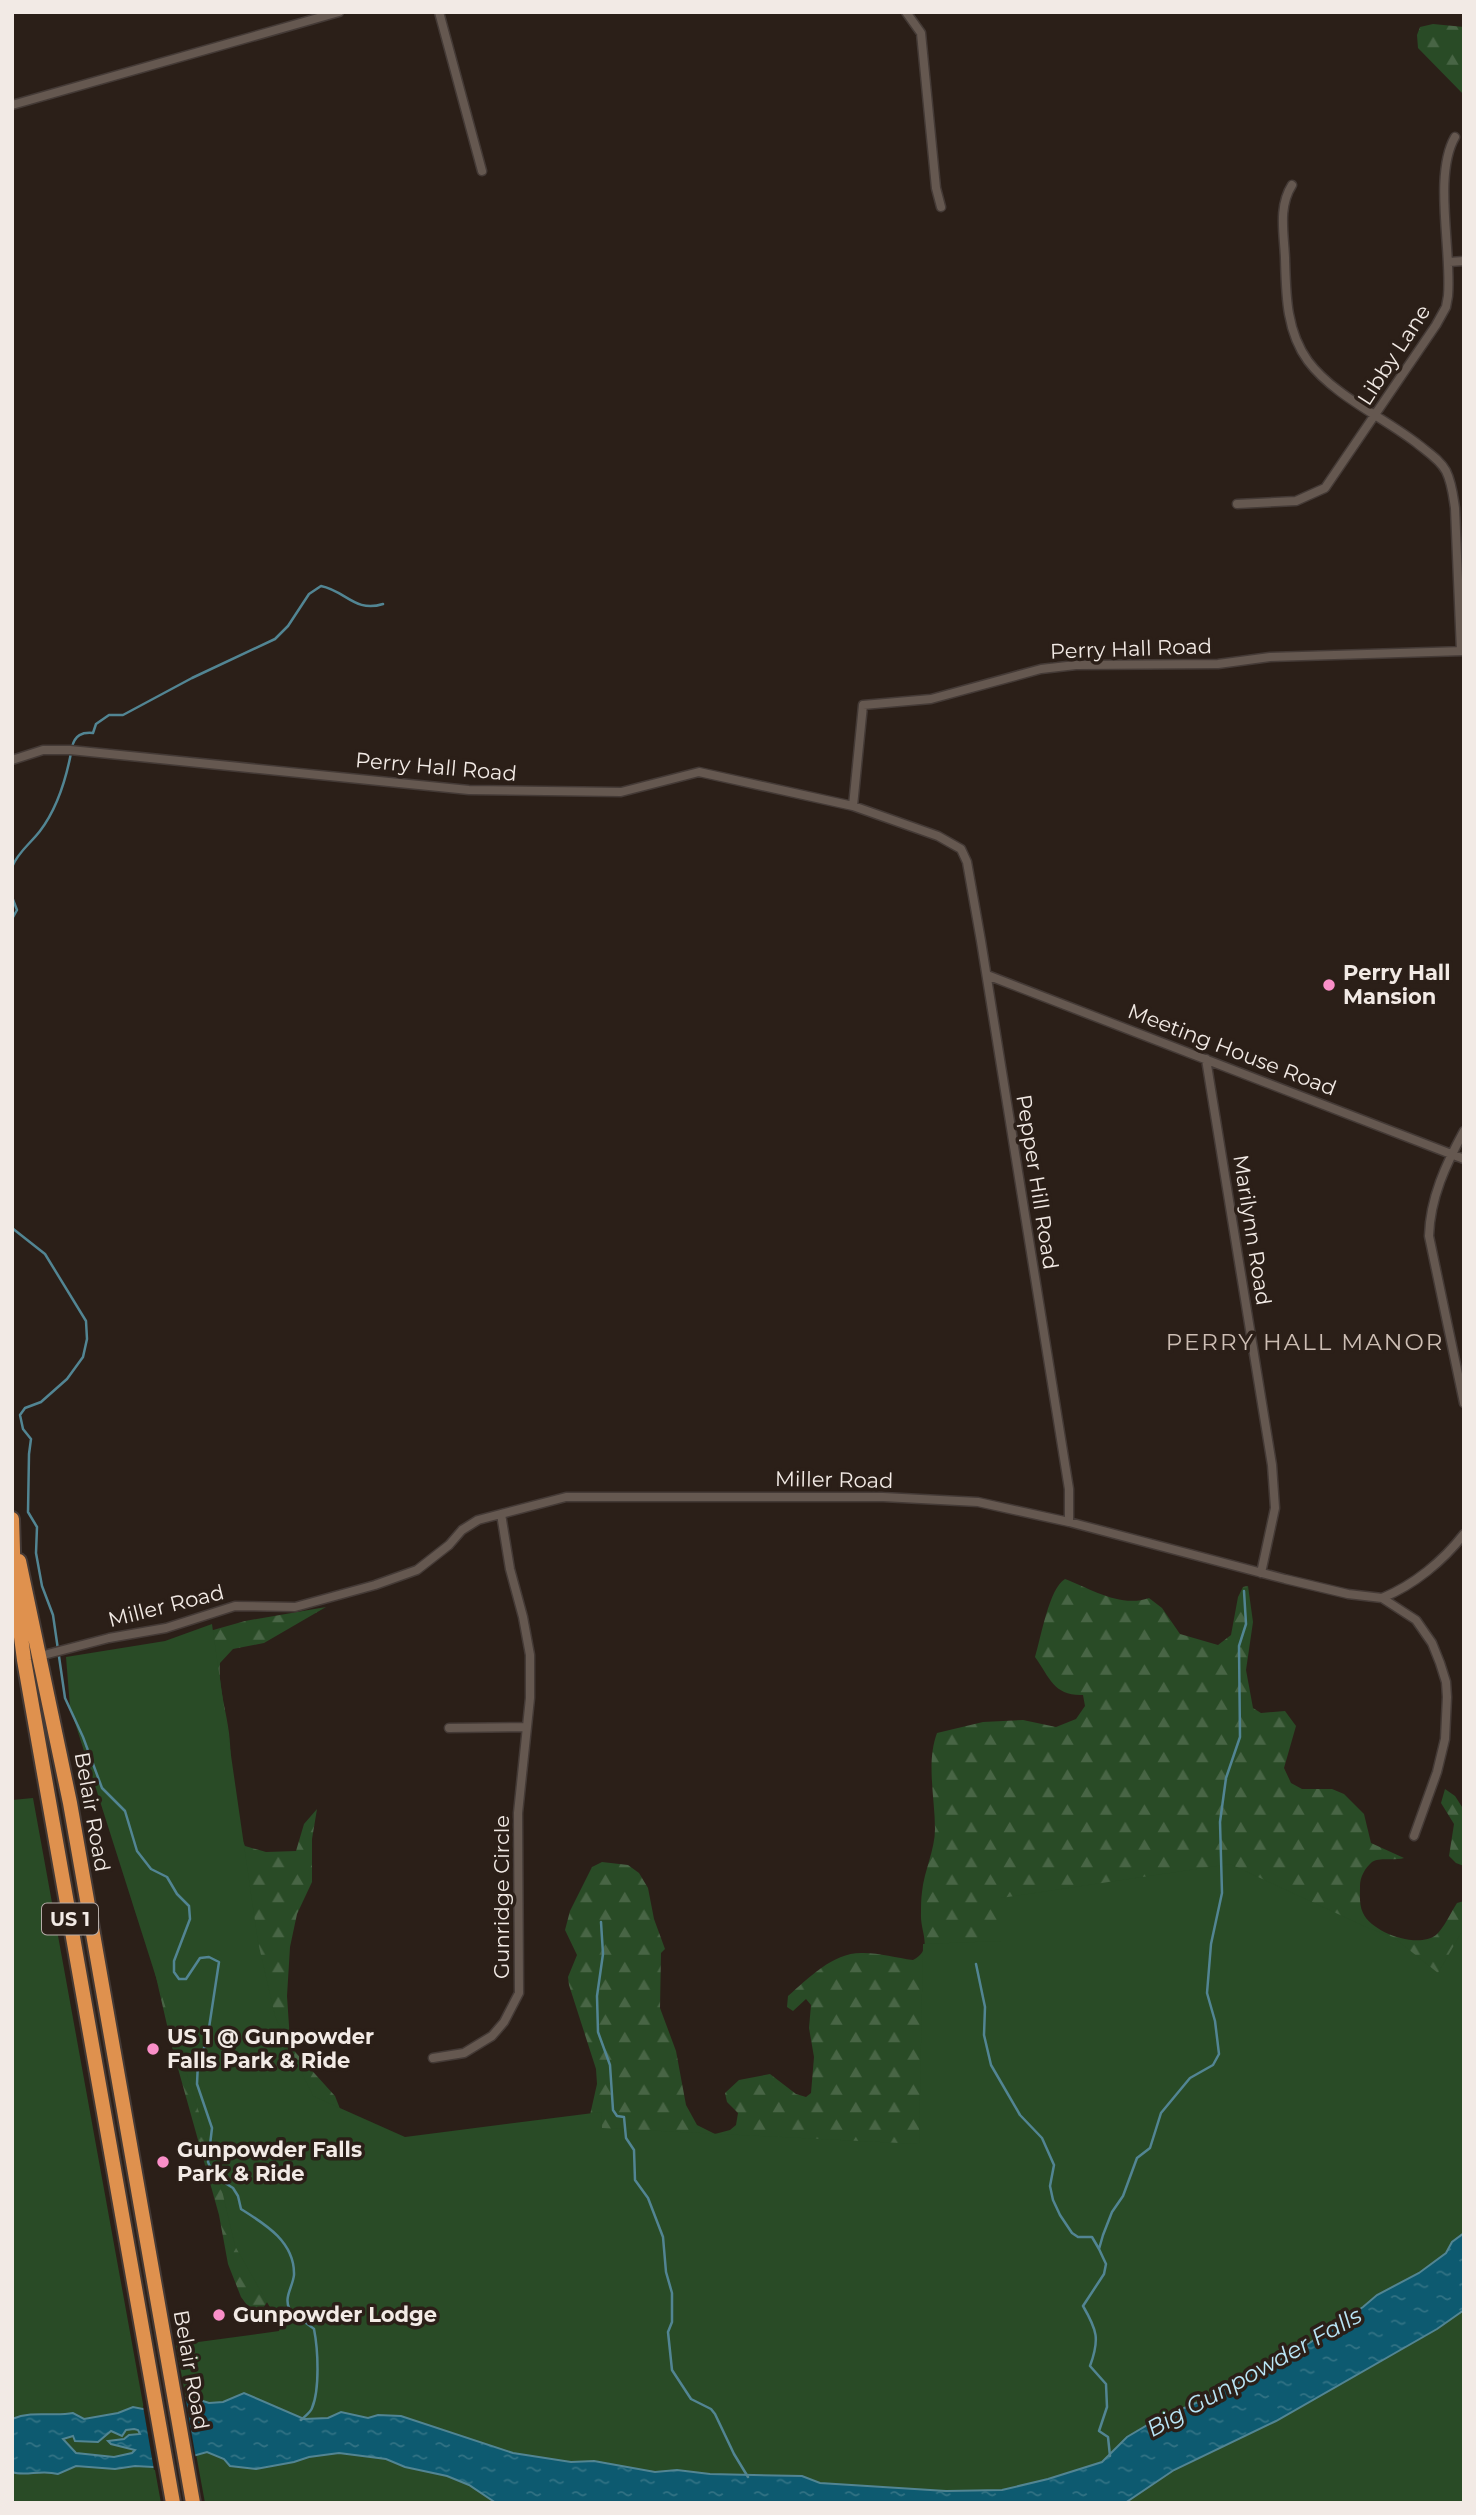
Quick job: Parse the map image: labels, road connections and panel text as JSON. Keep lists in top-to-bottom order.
{
  "streets": {
    "highway": ["Belair Road", "US 1"],
    "street": [
      "Libby Lane",
      "Perry Hall Road",
      "Meeting House Road",
      "Pepper Hill Road",
      "Marilynn Road",
      "Miller Road",
      "Gunridge Circle"
    ]
  },
  "crossings": [
    ["Perry Hall Road", "Pepper Hill Road"],
    ["Meeting House Road", "Pepper Hill Road"],
    ["Meeting House Road", "Marilynn Road"],
    ["Pepper Hill Road", "Miller Road"],
    ["Marilynn Road", "Miller Road"],
    ["Miller Road", "Belair Road"],
    ["Miller Road", "Gunridge Circle"]
  ],
  "districts": ["PERRY HALL MANOR"],
  "water": ["Big Gunpowder Falls"],
  "places": [
    "Perry Hall Mansion",
    "US 1 @ Gunpowder Falls Park & Ride",
    "Gunpowder Falls Park & Ride",
    "Gunpowder Lodge"
  ]
}
